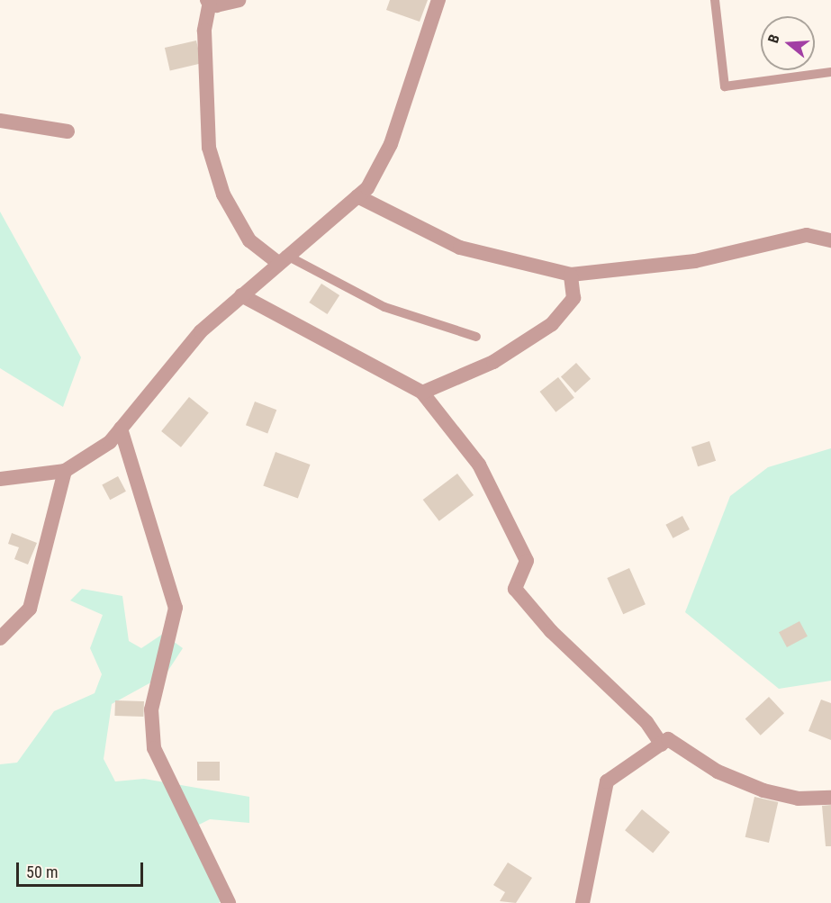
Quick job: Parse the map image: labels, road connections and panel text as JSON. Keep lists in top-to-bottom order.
{
  "scale_bar": "50 m",
  "north": "left"
}
